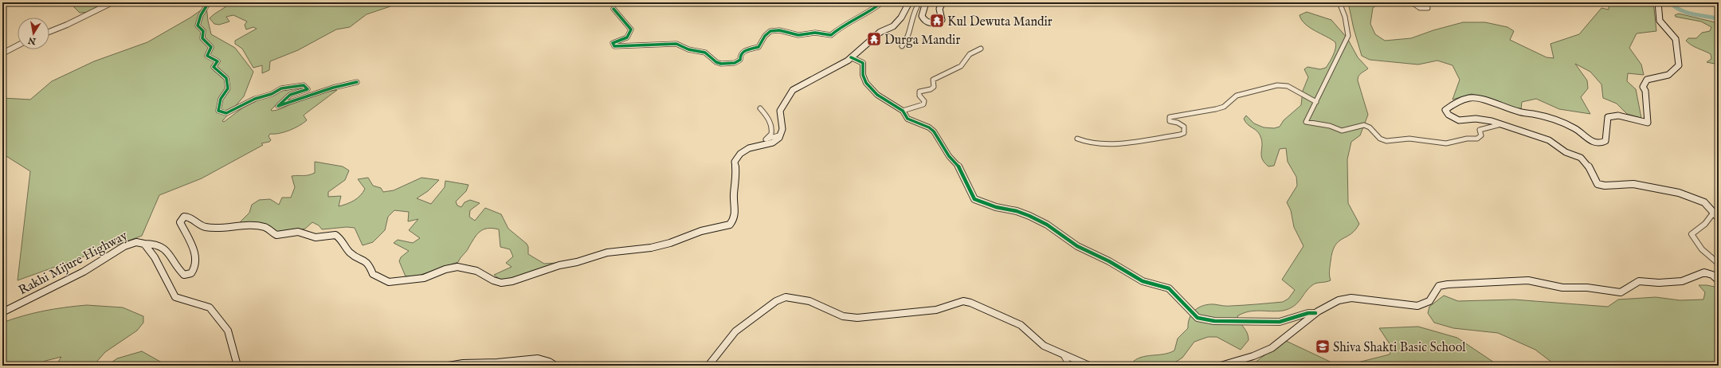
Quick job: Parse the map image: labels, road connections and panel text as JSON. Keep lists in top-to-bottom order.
{
  "streets": {
    "main road": ["Rakhi Mijure Highway"]
  },
  "places": {
    "temple": ["Kul Dewuta Mandir", "Durga Mandir"],
    "school or university": ["Shiva Shakti Basic School"]
  },
  "north": "bottom"
}
